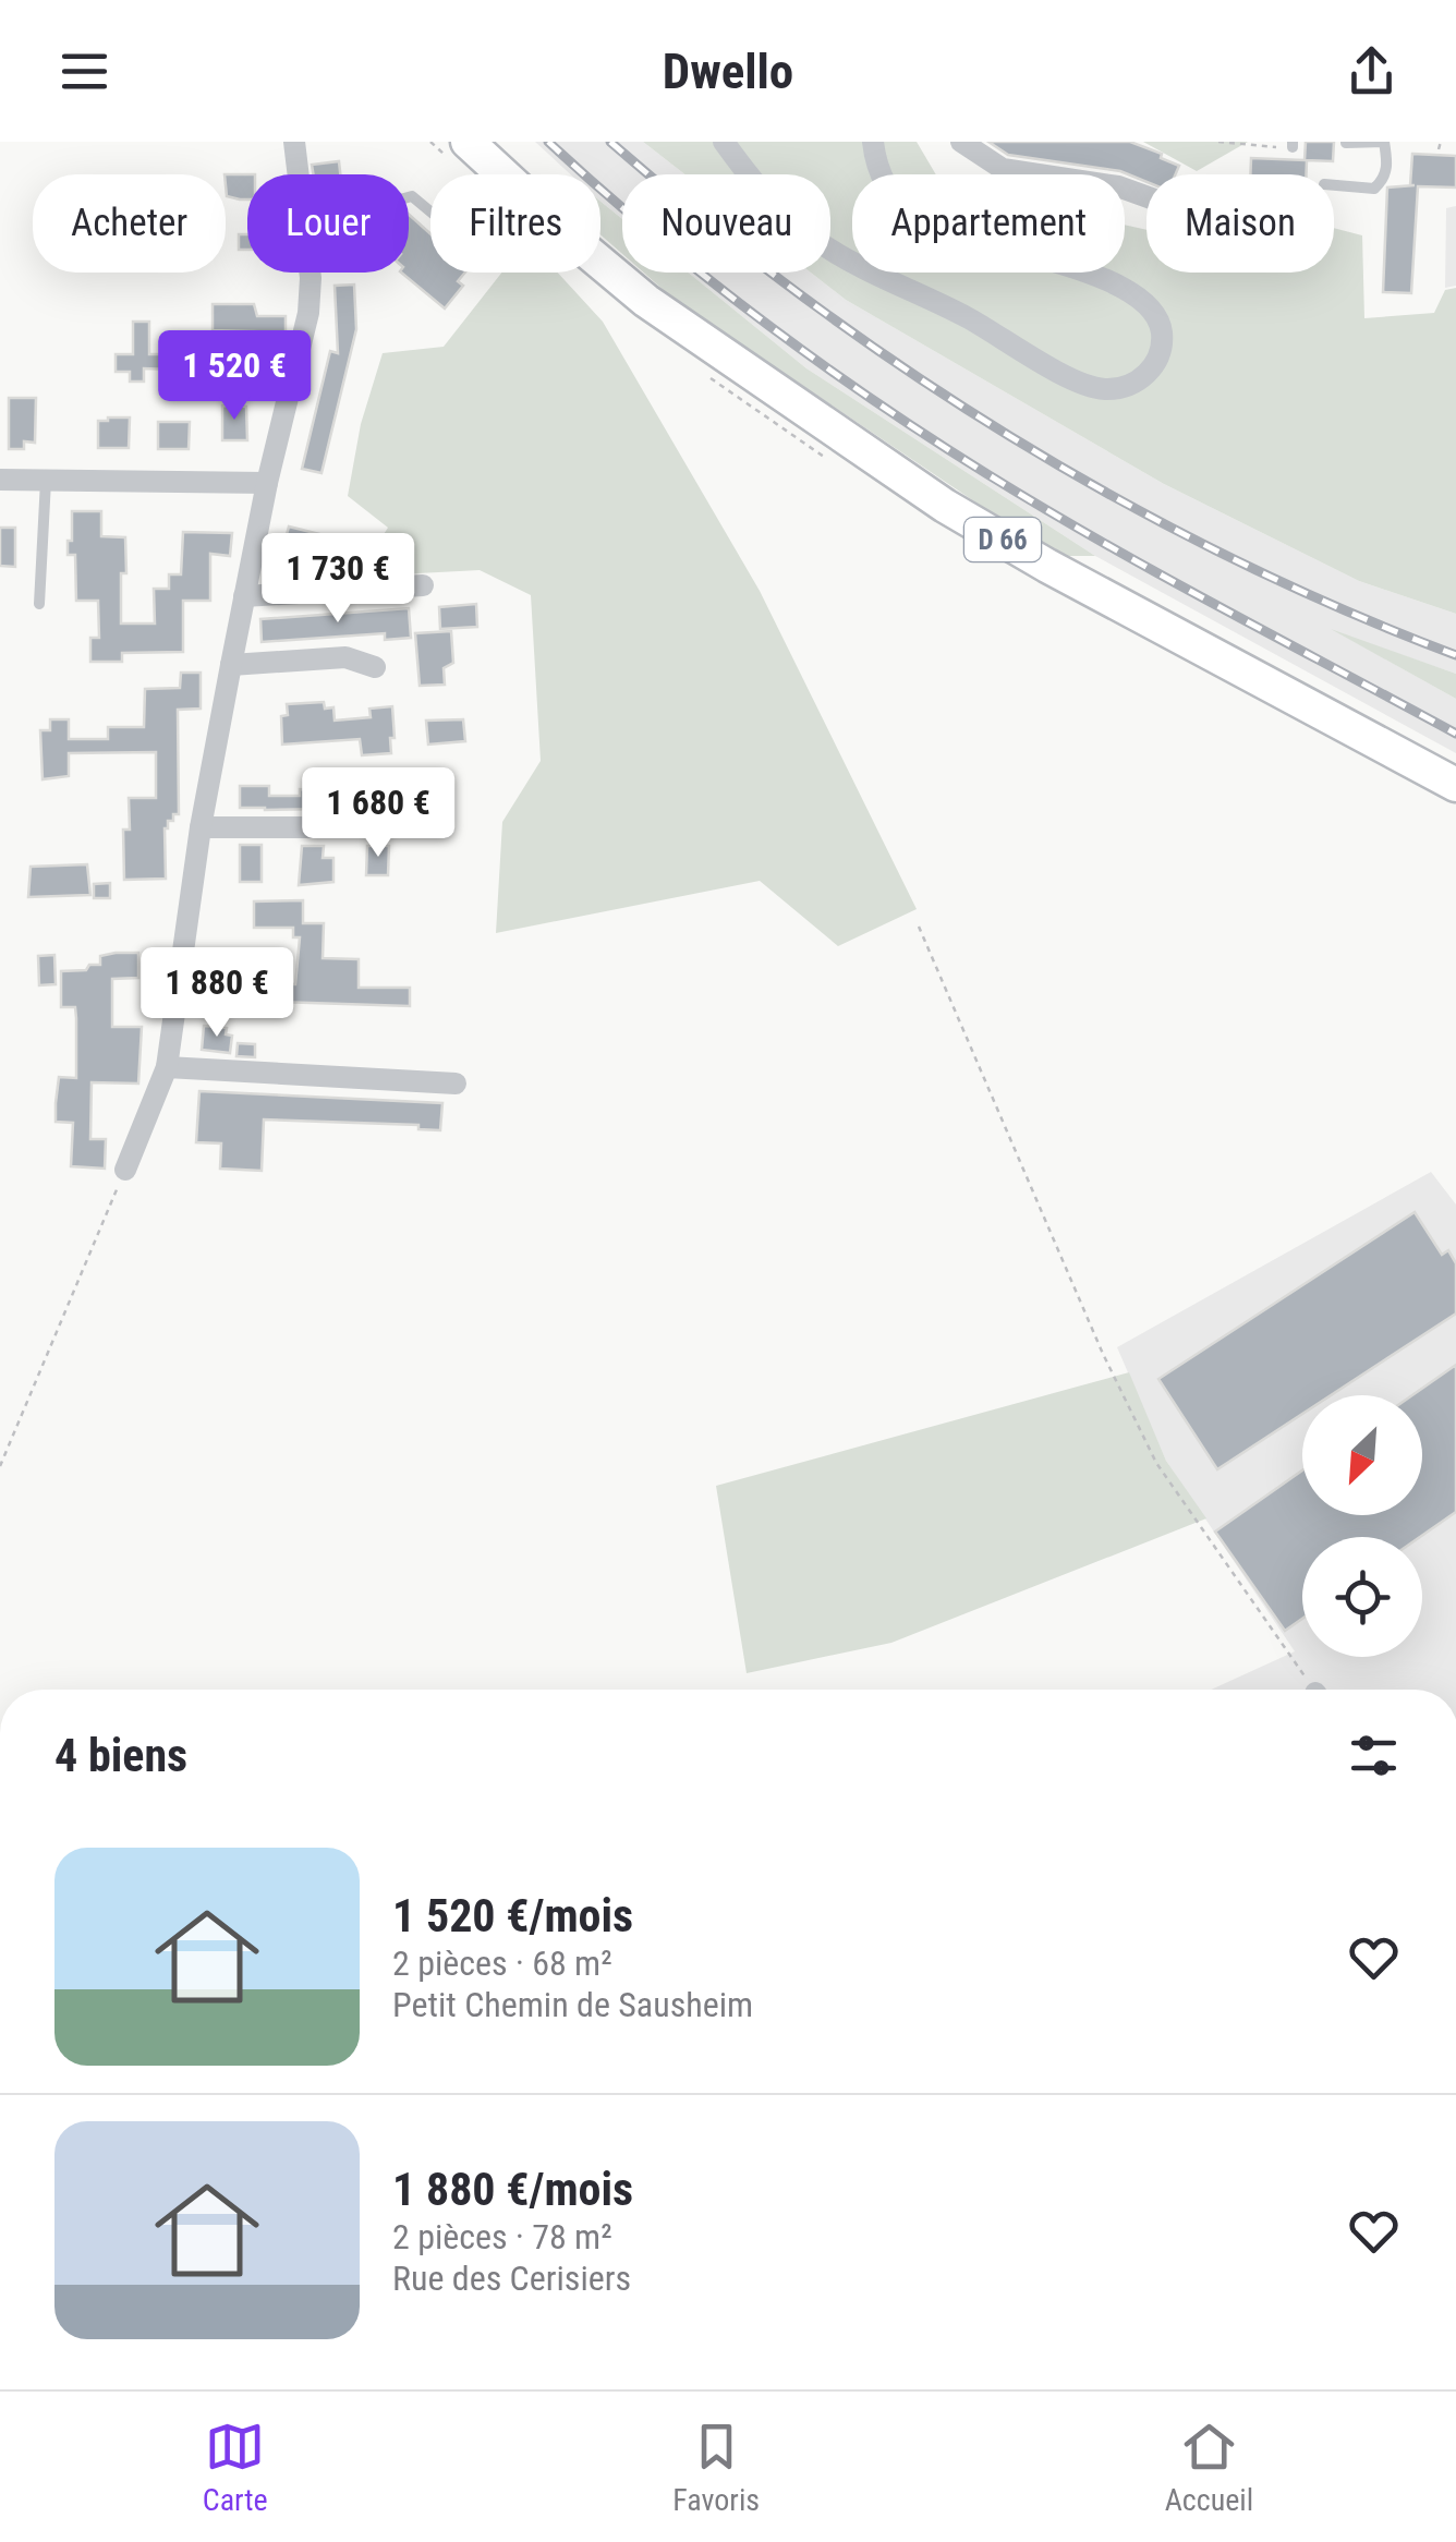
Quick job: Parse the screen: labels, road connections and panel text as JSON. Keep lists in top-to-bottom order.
{
  "streets": {
    "main road": ["D 66"]
  },
  "north": "bottom left",
  "page": {
    "header": "Dwello",
    "chip": [
      "Acheter",
      "Louer",
      "Filtres",
      "Nouveau",
      "Appartement",
      "Maison"
    ],
    "price": [
      "1 520 €",
      "1 730 €",
      "1 680 €",
      "1 880 €"
    ],
    "heading": "4 biens",
    "list": [
      {
        "name": "1 520 €/mois",
        "note": "2 pièces · 68 m² · Petit Chemin de Sausheim"
      },
      {
        "name": "1 880 €/mois",
        "note": "2 pièces · 78 m² · Rue des Cerisiers"
      }
    ],
    "tabs": ["Carte", "Favoris", "Accueil"]
  }
}
